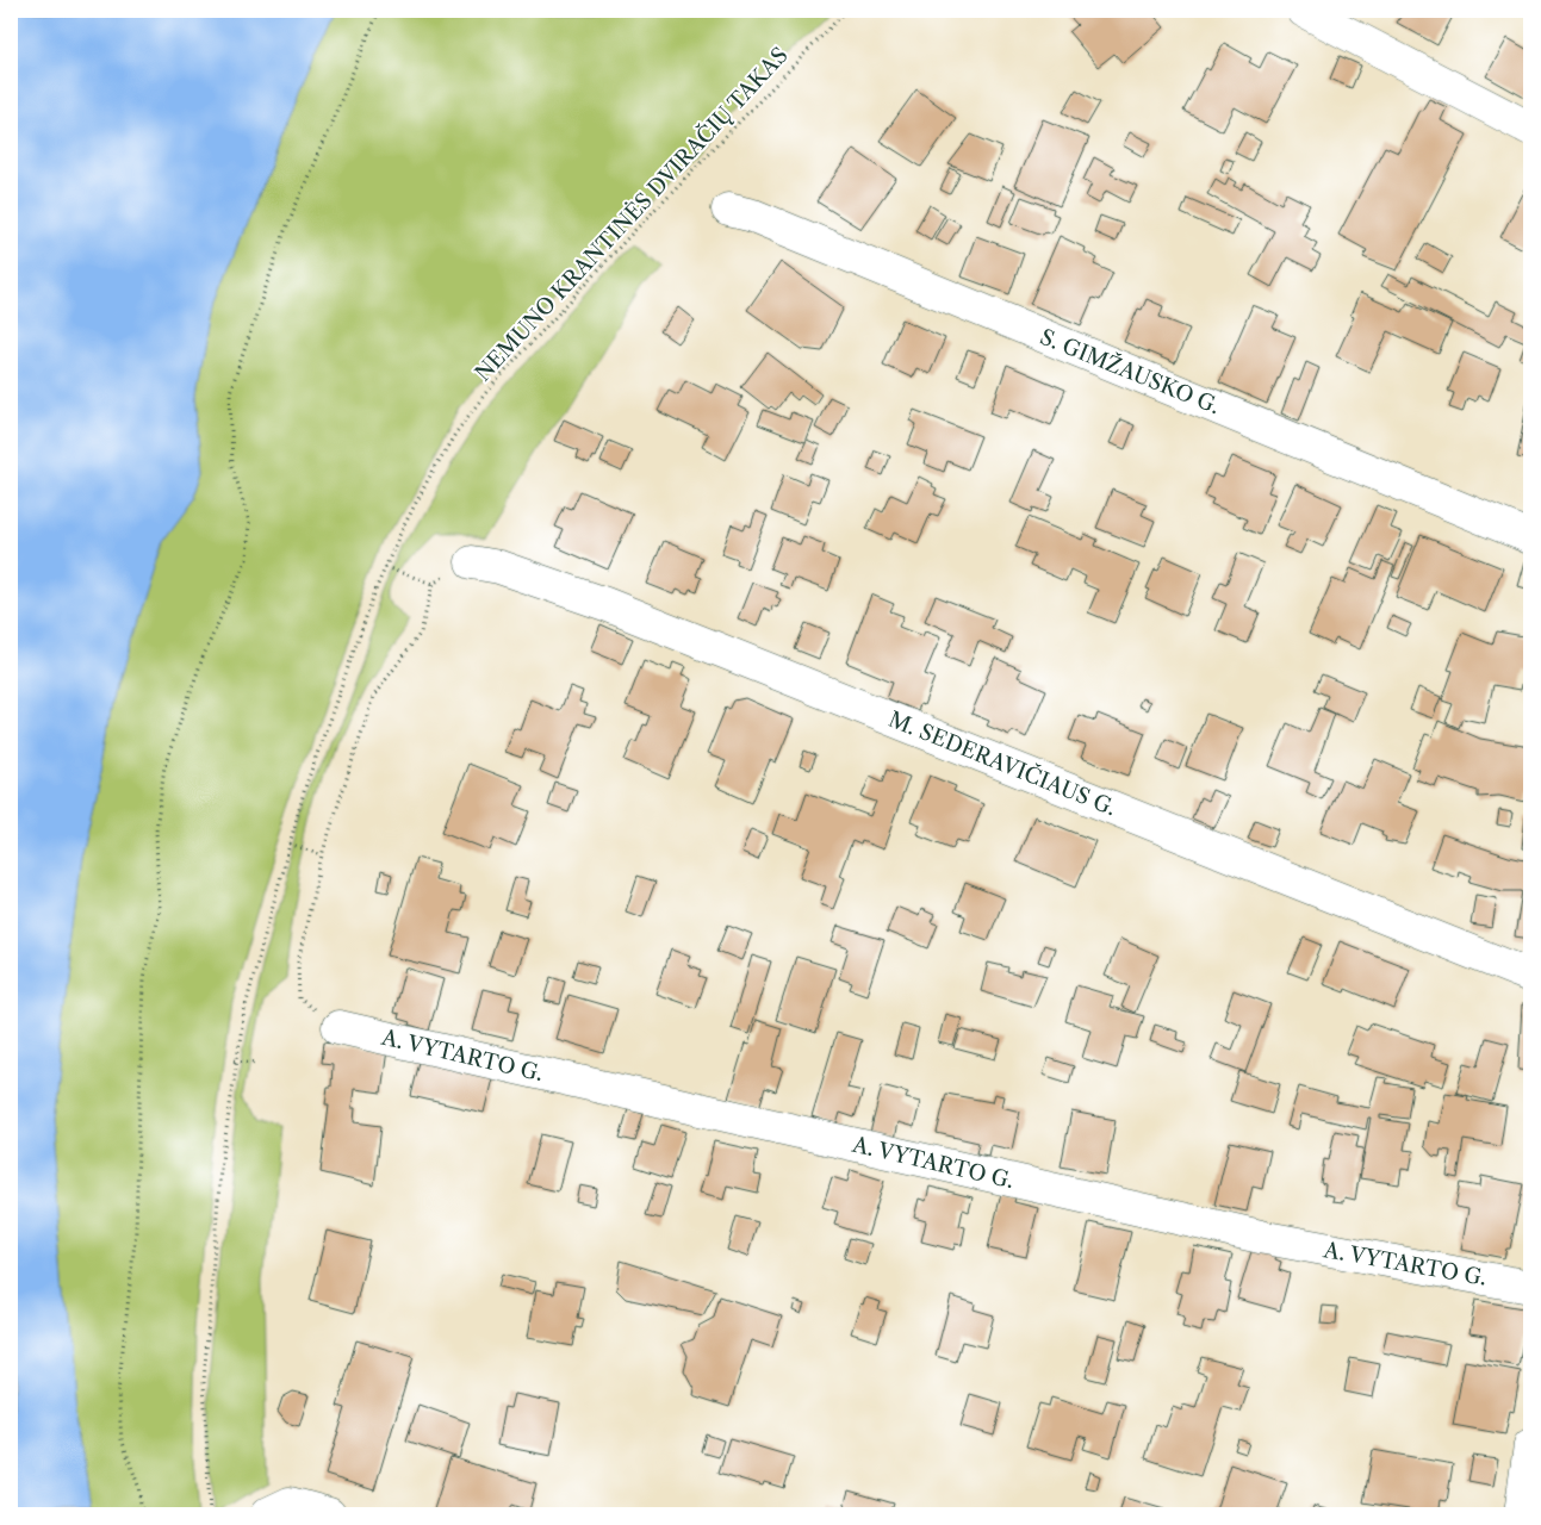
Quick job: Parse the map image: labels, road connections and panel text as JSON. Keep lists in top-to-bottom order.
{
  "streets": {
    "street": ["S. GIMŽAUSKO G.", "M. SEDERAVIČIAUS G.", "A. VYTARTO G."],
    "path": ["NEMUNO KRANTINĖS DVIRAČIŲ TAKAS"]
  }
}
